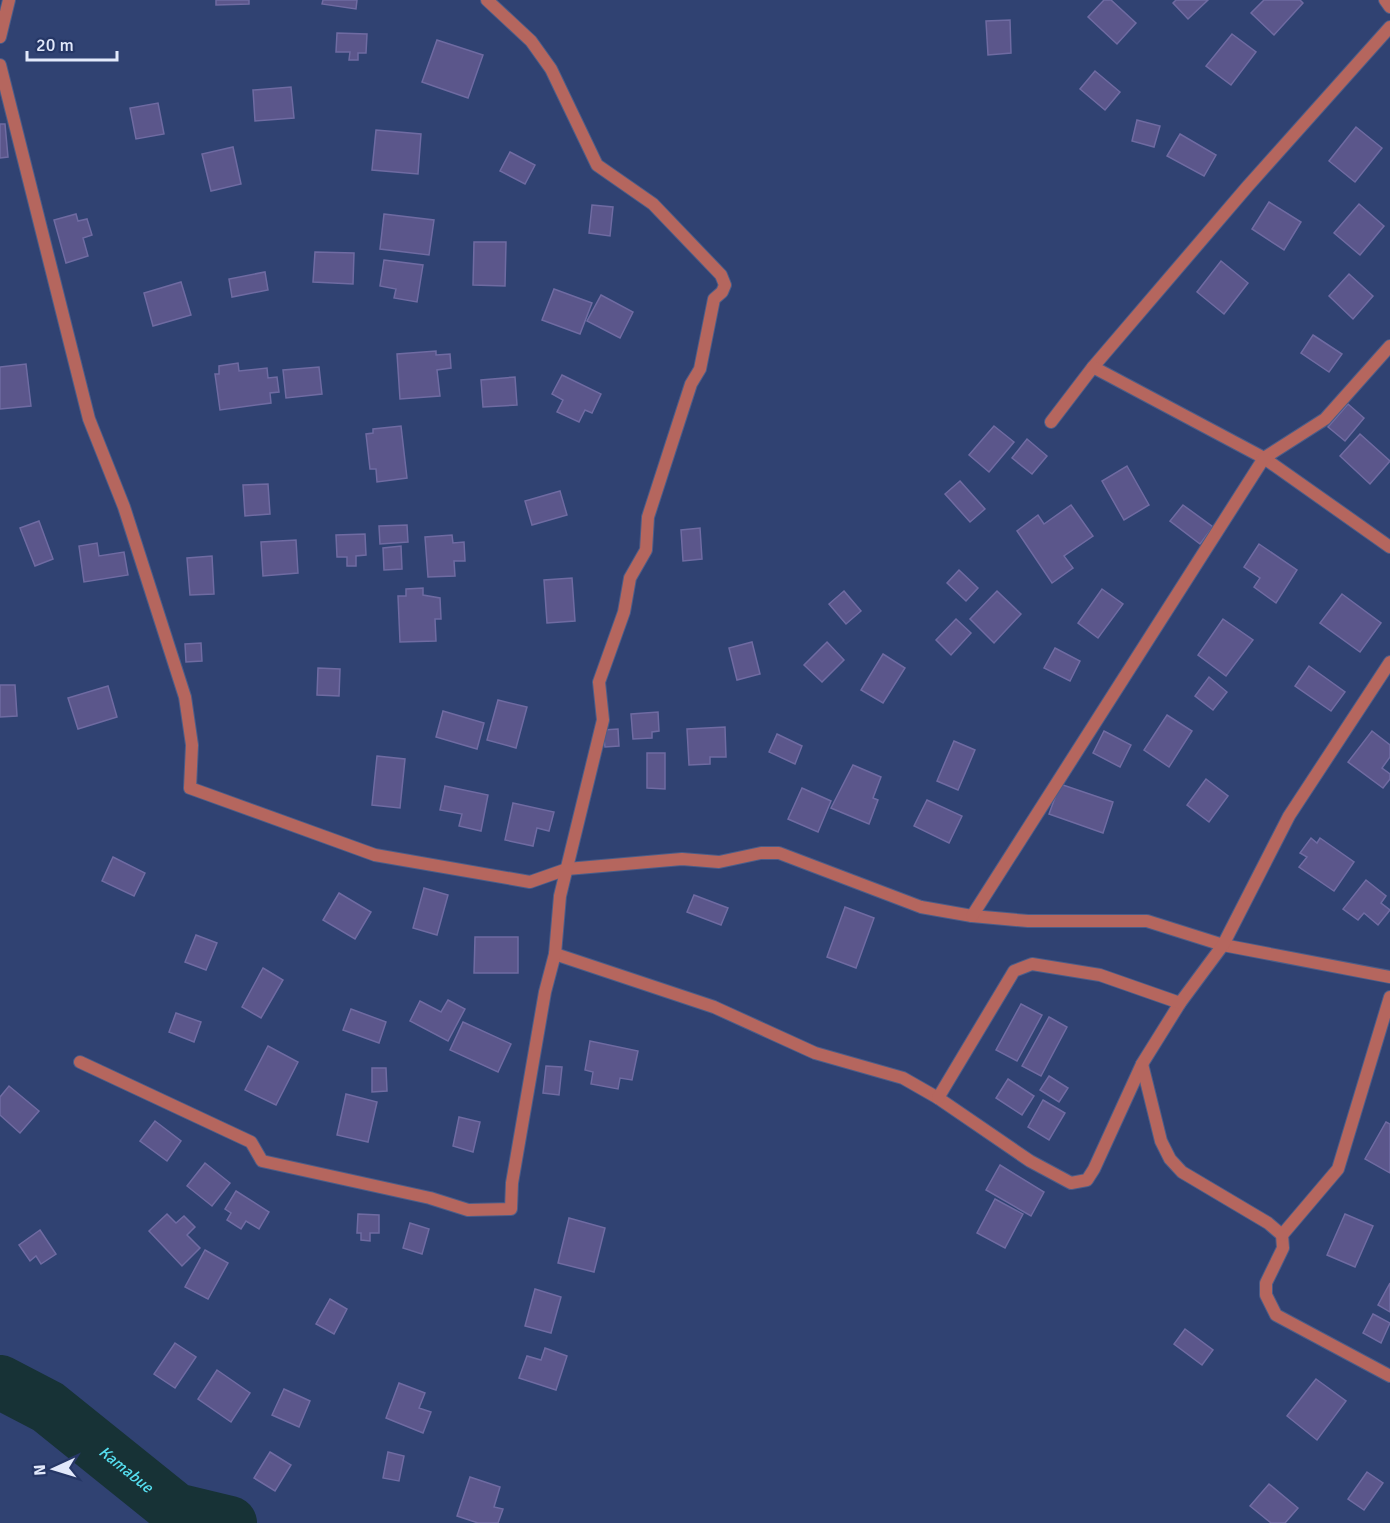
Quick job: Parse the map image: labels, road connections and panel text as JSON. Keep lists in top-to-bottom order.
{
  "water": ["Kamabue"],
  "scale_bar": "20 m",
  "north": "left"
}
